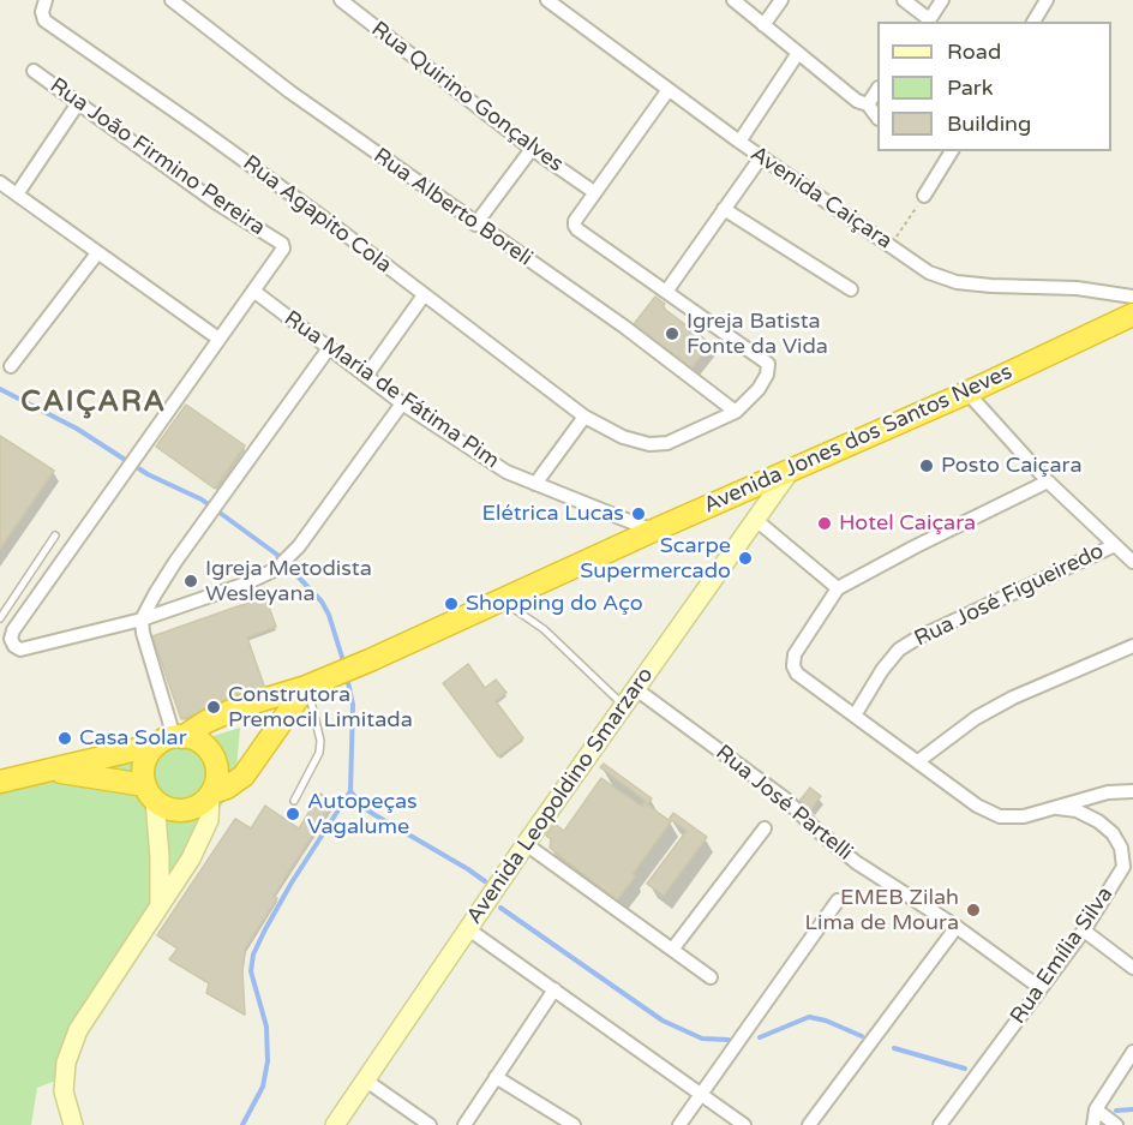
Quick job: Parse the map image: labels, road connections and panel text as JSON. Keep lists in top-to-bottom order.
{
  "streets": {
    "highway": ["Avenida Jones dos Santos Neves"],
    "street": [
      "Rua Quirino Gonçalves",
      "Rua João Firmino Pereira",
      "Avenida Caiçara",
      "Rua Alberto Boreli",
      "Rua Agapito Cola",
      "Rua Maria de Fátima Pim",
      "Rua José Figueiredo",
      "Avenida Leopoldino Smarzaro",
      "Rua José Partelli",
      "Rua Emília Silva"
    ]
  },
  "crossings": [
    ["Rua João Firmino Pereira", "Rua Maria de Fátima Pim"],
    ["Rua Alberto Boreli", "Rua Agapito Cola"],
    ["Rua Maria de Fátima Pim", "Avenida Jones dos Santos Neves"],
    ["Avenida Jones dos Santos Neves", "Avenida Leopoldino Smarzaro"],
    ["Avenida Leopoldino Smarzaro", "Rua José Partelli"],
    ["Rua José Partelli", "Rua Emília Silva"]
  ],
  "districts": ["CAIÇARA"],
  "places": [
    "Igreja Batista Fonte da Vida",
    "Posto Caiçara",
    "Elétrica Lucas",
    "Hotel Caiçara",
    "Scarpe Supermercado",
    "Igreja Metodista Wesleyana",
    "Shopping do Aço",
    "Construtora Premocil Limitada",
    "Casa Solar",
    "Autopeças Vagalume",
    "EMEB Zilah Lima de Moura"
  ],
  "legend": ["Road", "Park", "Building"]
}
